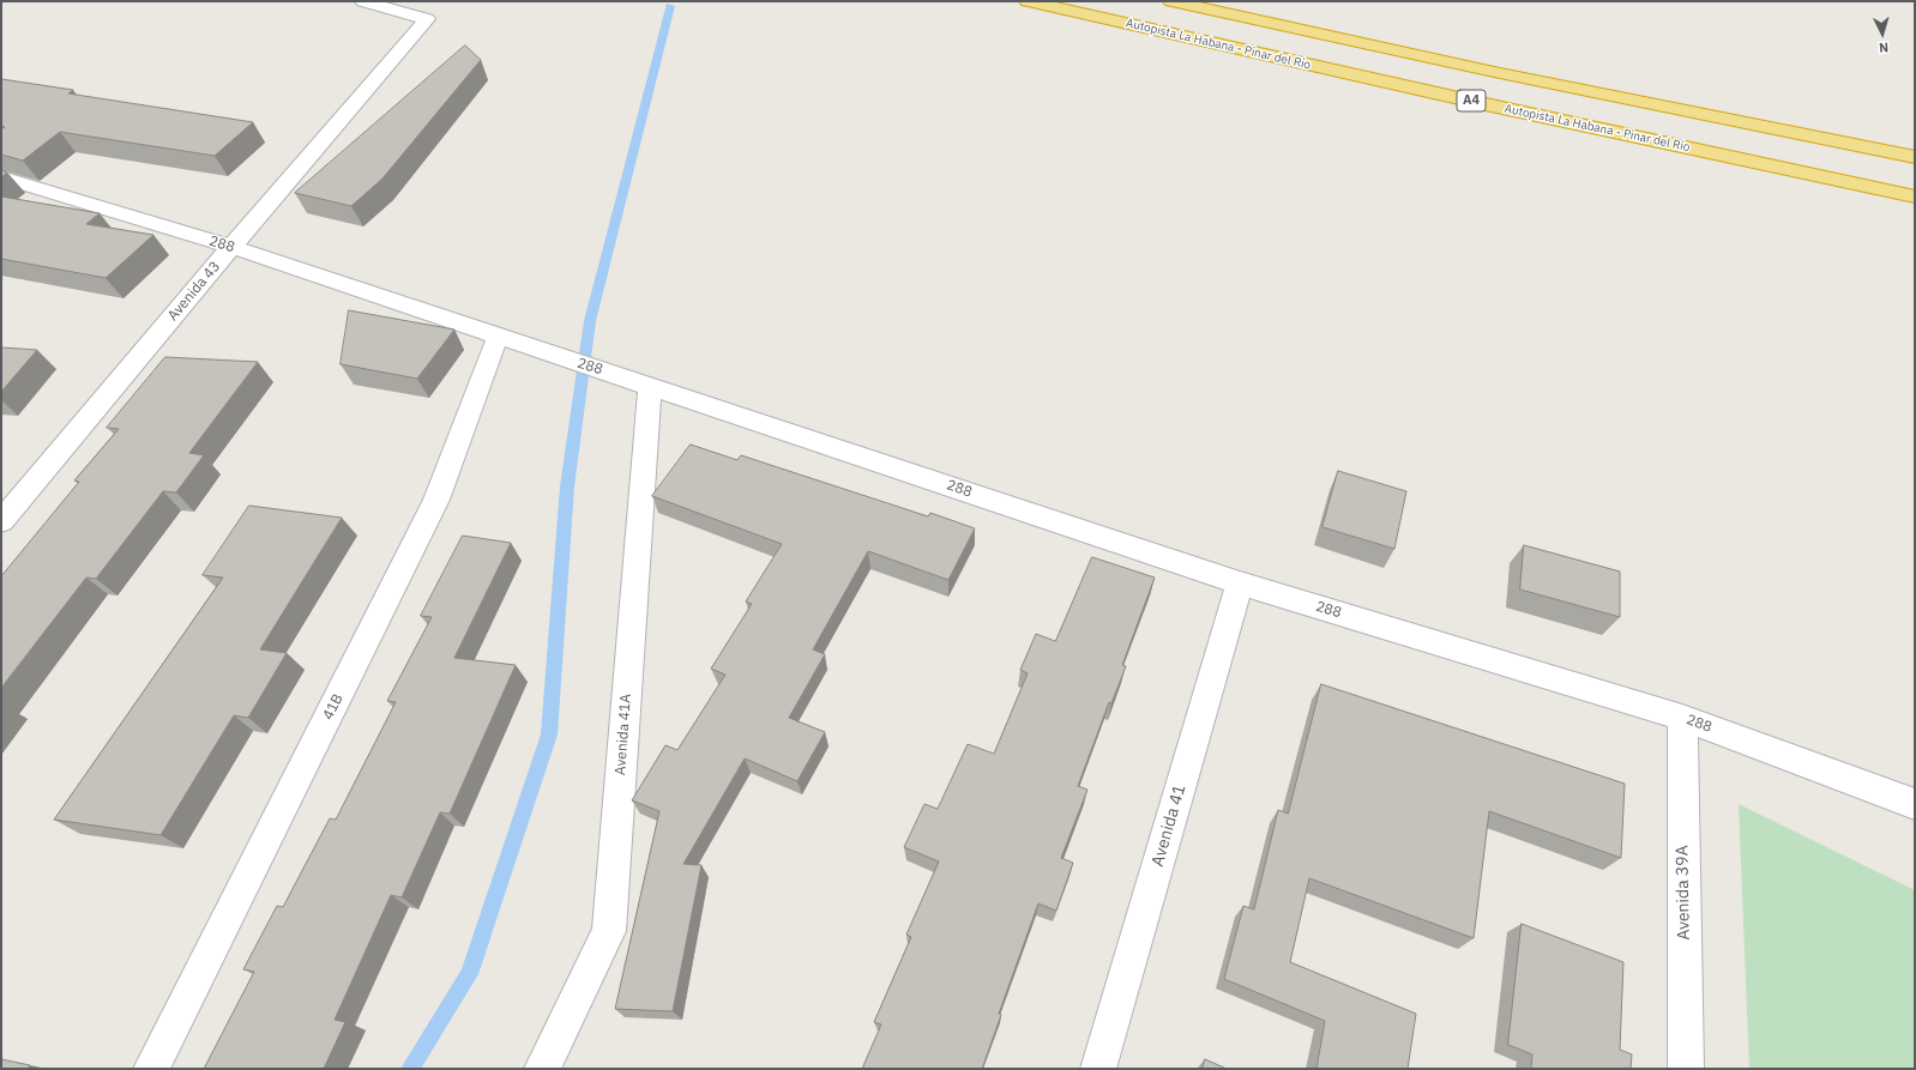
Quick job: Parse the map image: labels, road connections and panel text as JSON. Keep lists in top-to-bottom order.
{
  "streets": {
    "highway": ["Autopista La Habana - Pinar del Río", "A4"],
    "street": [
      "288",
      "Avenida 43",
      "41B",
      "Avenida 41A",
      "Avenida 41",
      "Avenida 39A"
    ]
  },
  "crossings": [
    ["288", "Avenida 43"],
    ["288", "41B"],
    ["288", "Avenida 41A"],
    ["288", "Avenida 41"],
    ["288", "Avenida 39A"]
  ],
  "north": "bottom"
}
